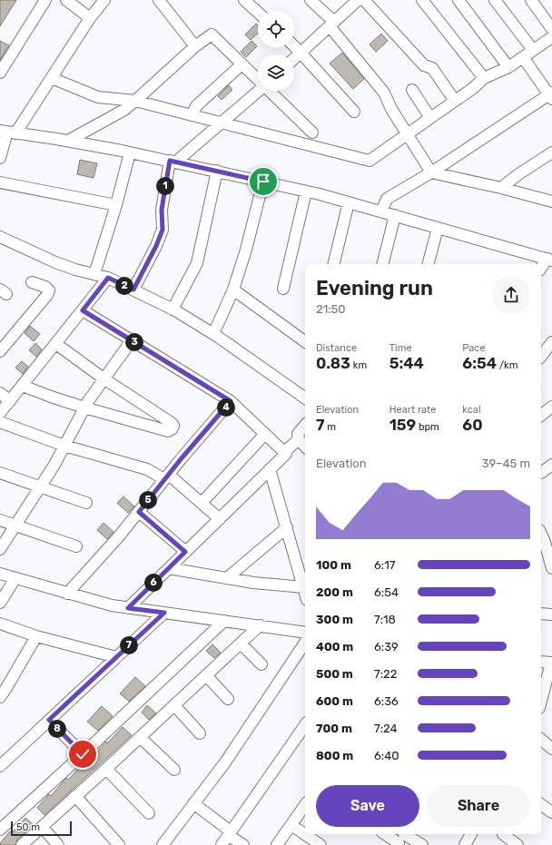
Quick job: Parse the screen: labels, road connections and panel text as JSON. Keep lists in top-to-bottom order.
{
  "scale_bar": "50 m",
  "page": {
    "pins": [
      "1",
      "2",
      "3",
      "4",
      "5",
      "6",
      "7",
      "8"
    ],
    "heading": ["Evening run", "21:50"],
    "stats": [
      ["Distance", "0.83 km"],
      ["Time", "5:44"],
      ["Pace", "6:54 /km"],
      ["Elevation", "7 m"],
      ["Heart rate", "159 bpm"],
      ["kcal", "60"]
    ],
    "chart": ["Elevation", "39–45 m"],
    "list": [
      {
        "name": "100 m",
        "note": "6:17"
      },
      {
        "name": "200 m",
        "note": "6:54"
      },
      {
        "name": "300 m",
        "note": "7:18"
      },
      {
        "name": "400 m",
        "note": "6:39"
      },
      {
        "name": "500 m",
        "note": "7:22"
      },
      {
        "name": "600 m",
        "note": "6:36"
      },
      {
        "name": "700 m",
        "note": "7:24"
      },
      {
        "name": "800 m",
        "note": "6:40"
      }
    ],
    "buttons": ["Save", "Share"],
    "scale": "50 m"
  }
}
